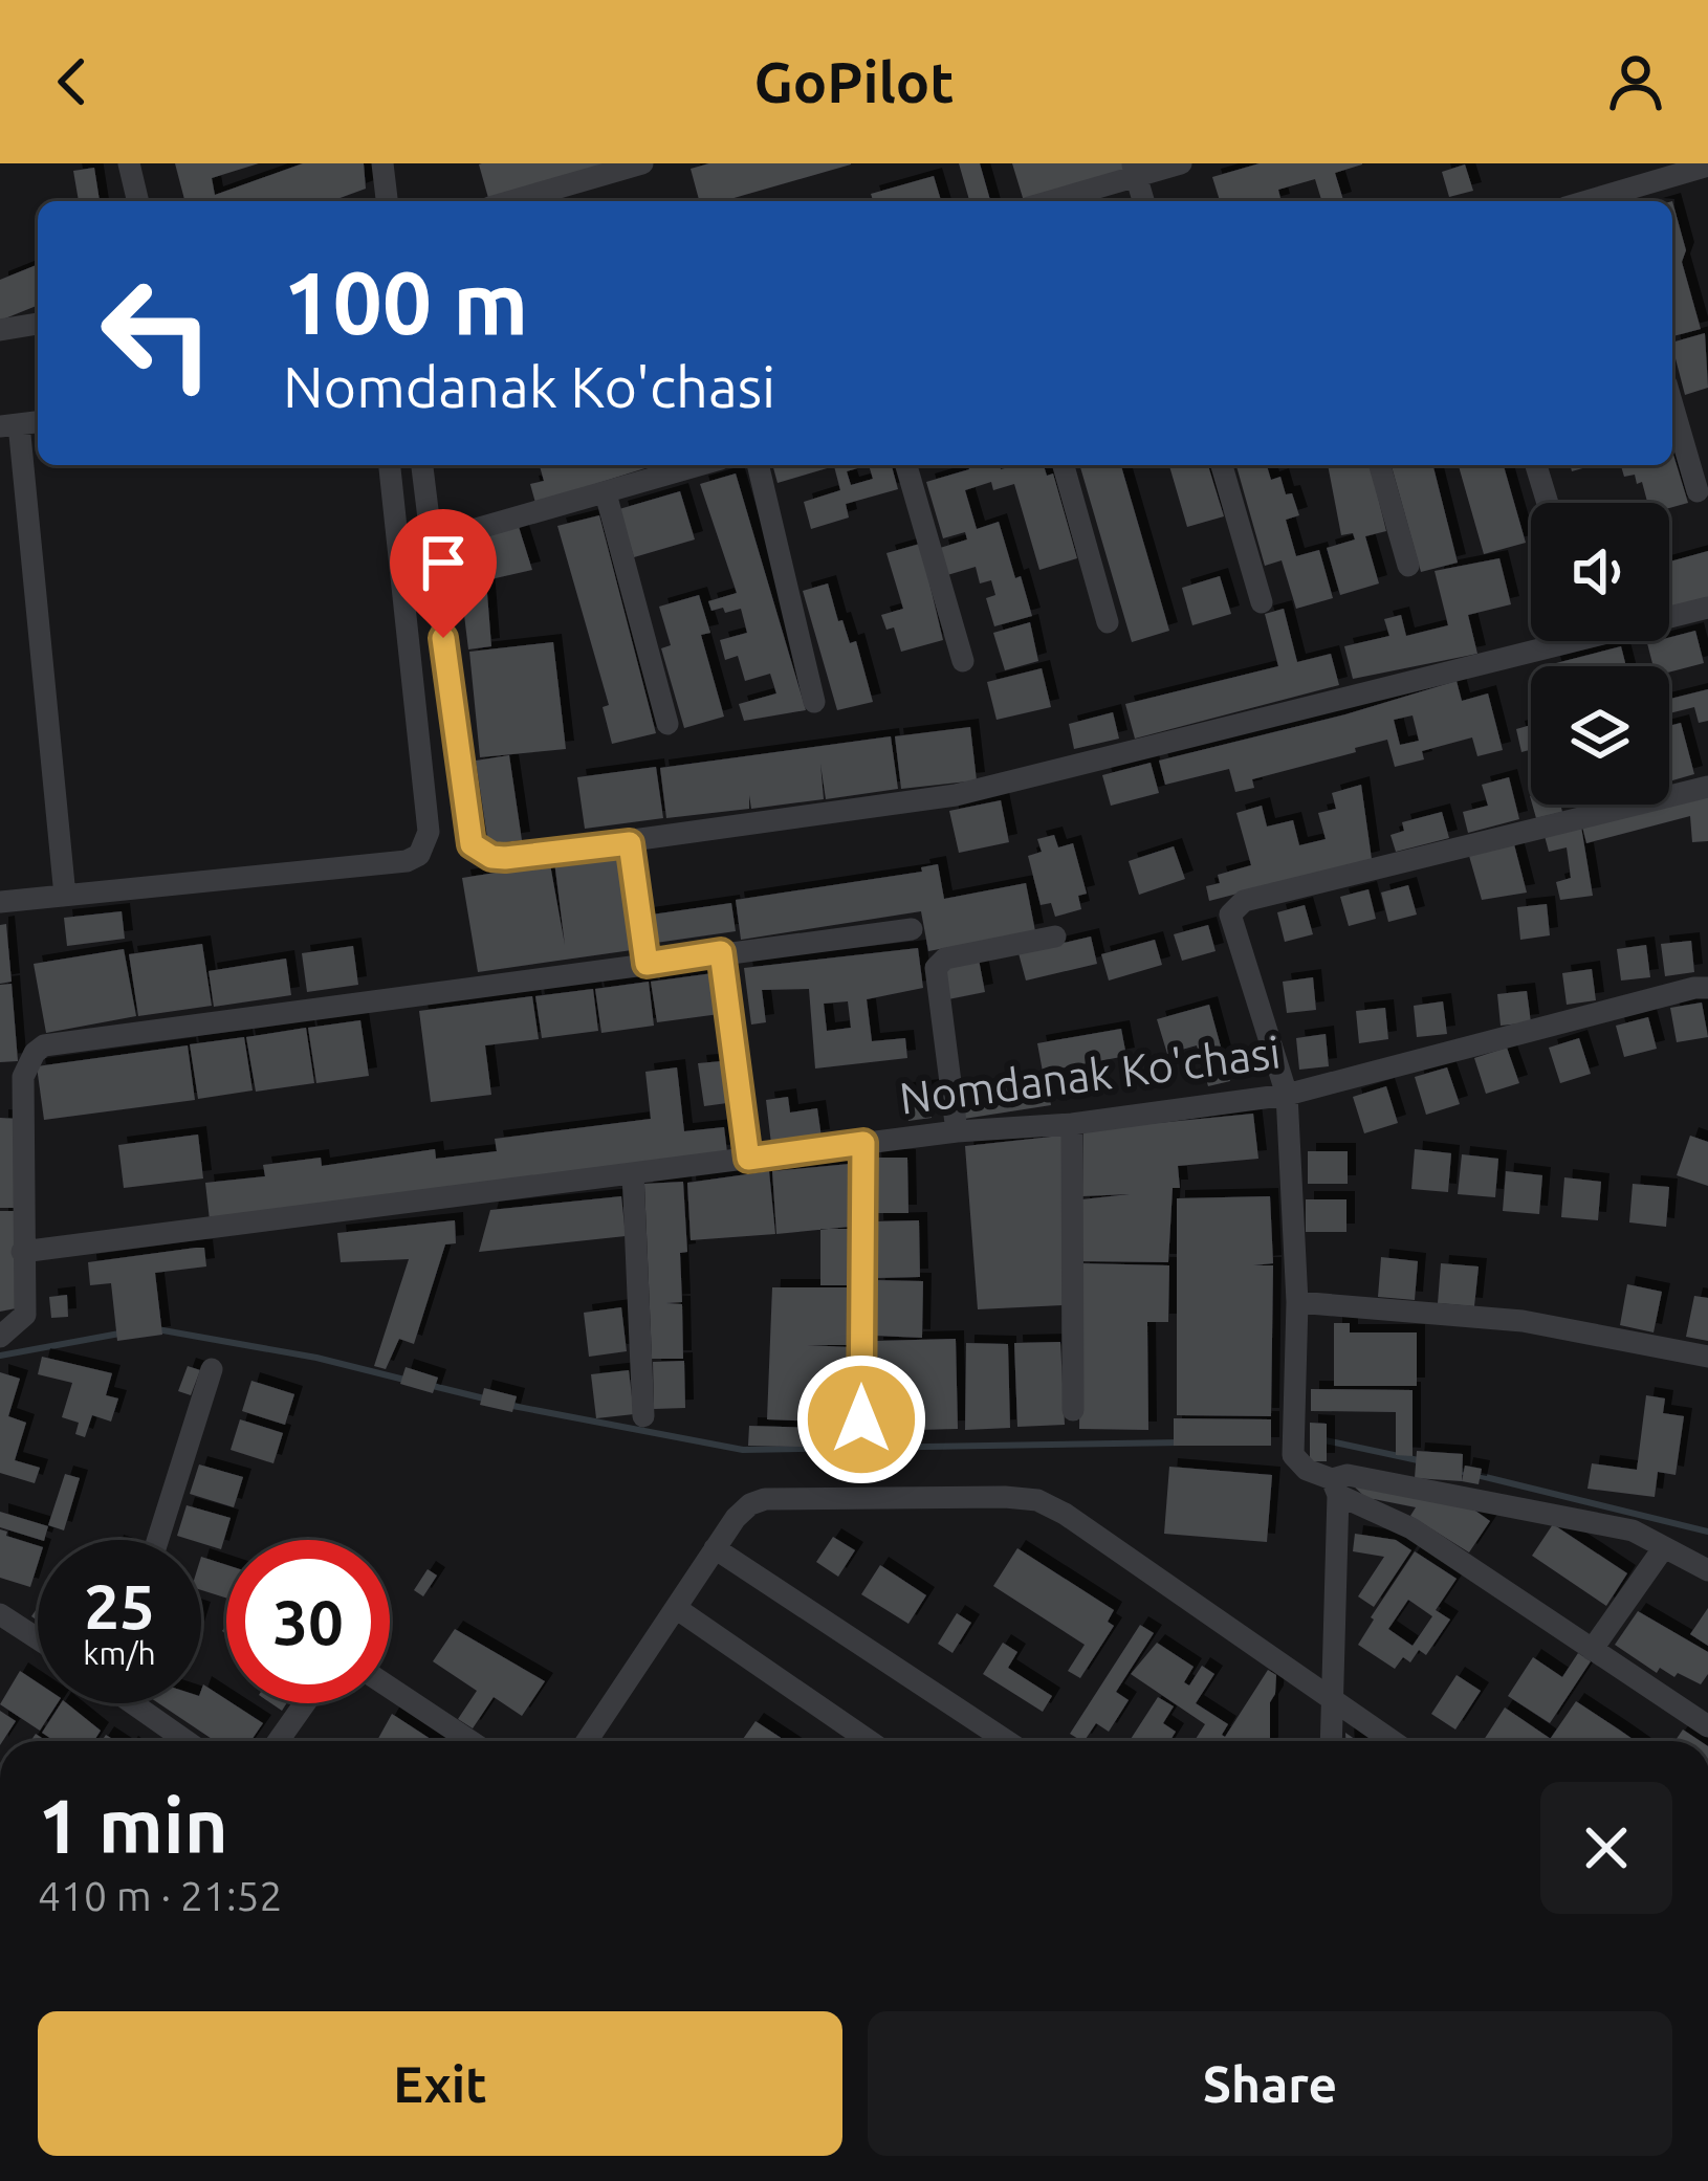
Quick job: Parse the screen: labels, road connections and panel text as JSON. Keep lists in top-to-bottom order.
{
  "streets": {
    "street": ["Nomdanak Ko'chasi"]
  },
  "page": {
    "header": "GoPilot",
    "turn": ["100 m", "Nomdanak Ko'chasi"],
    "speed": "25 km/h",
    "limit": "30",
    "heading": ["1 min", "410 m · 21:52"],
    "buttons": ["Exit", "Share"]
  }
}
